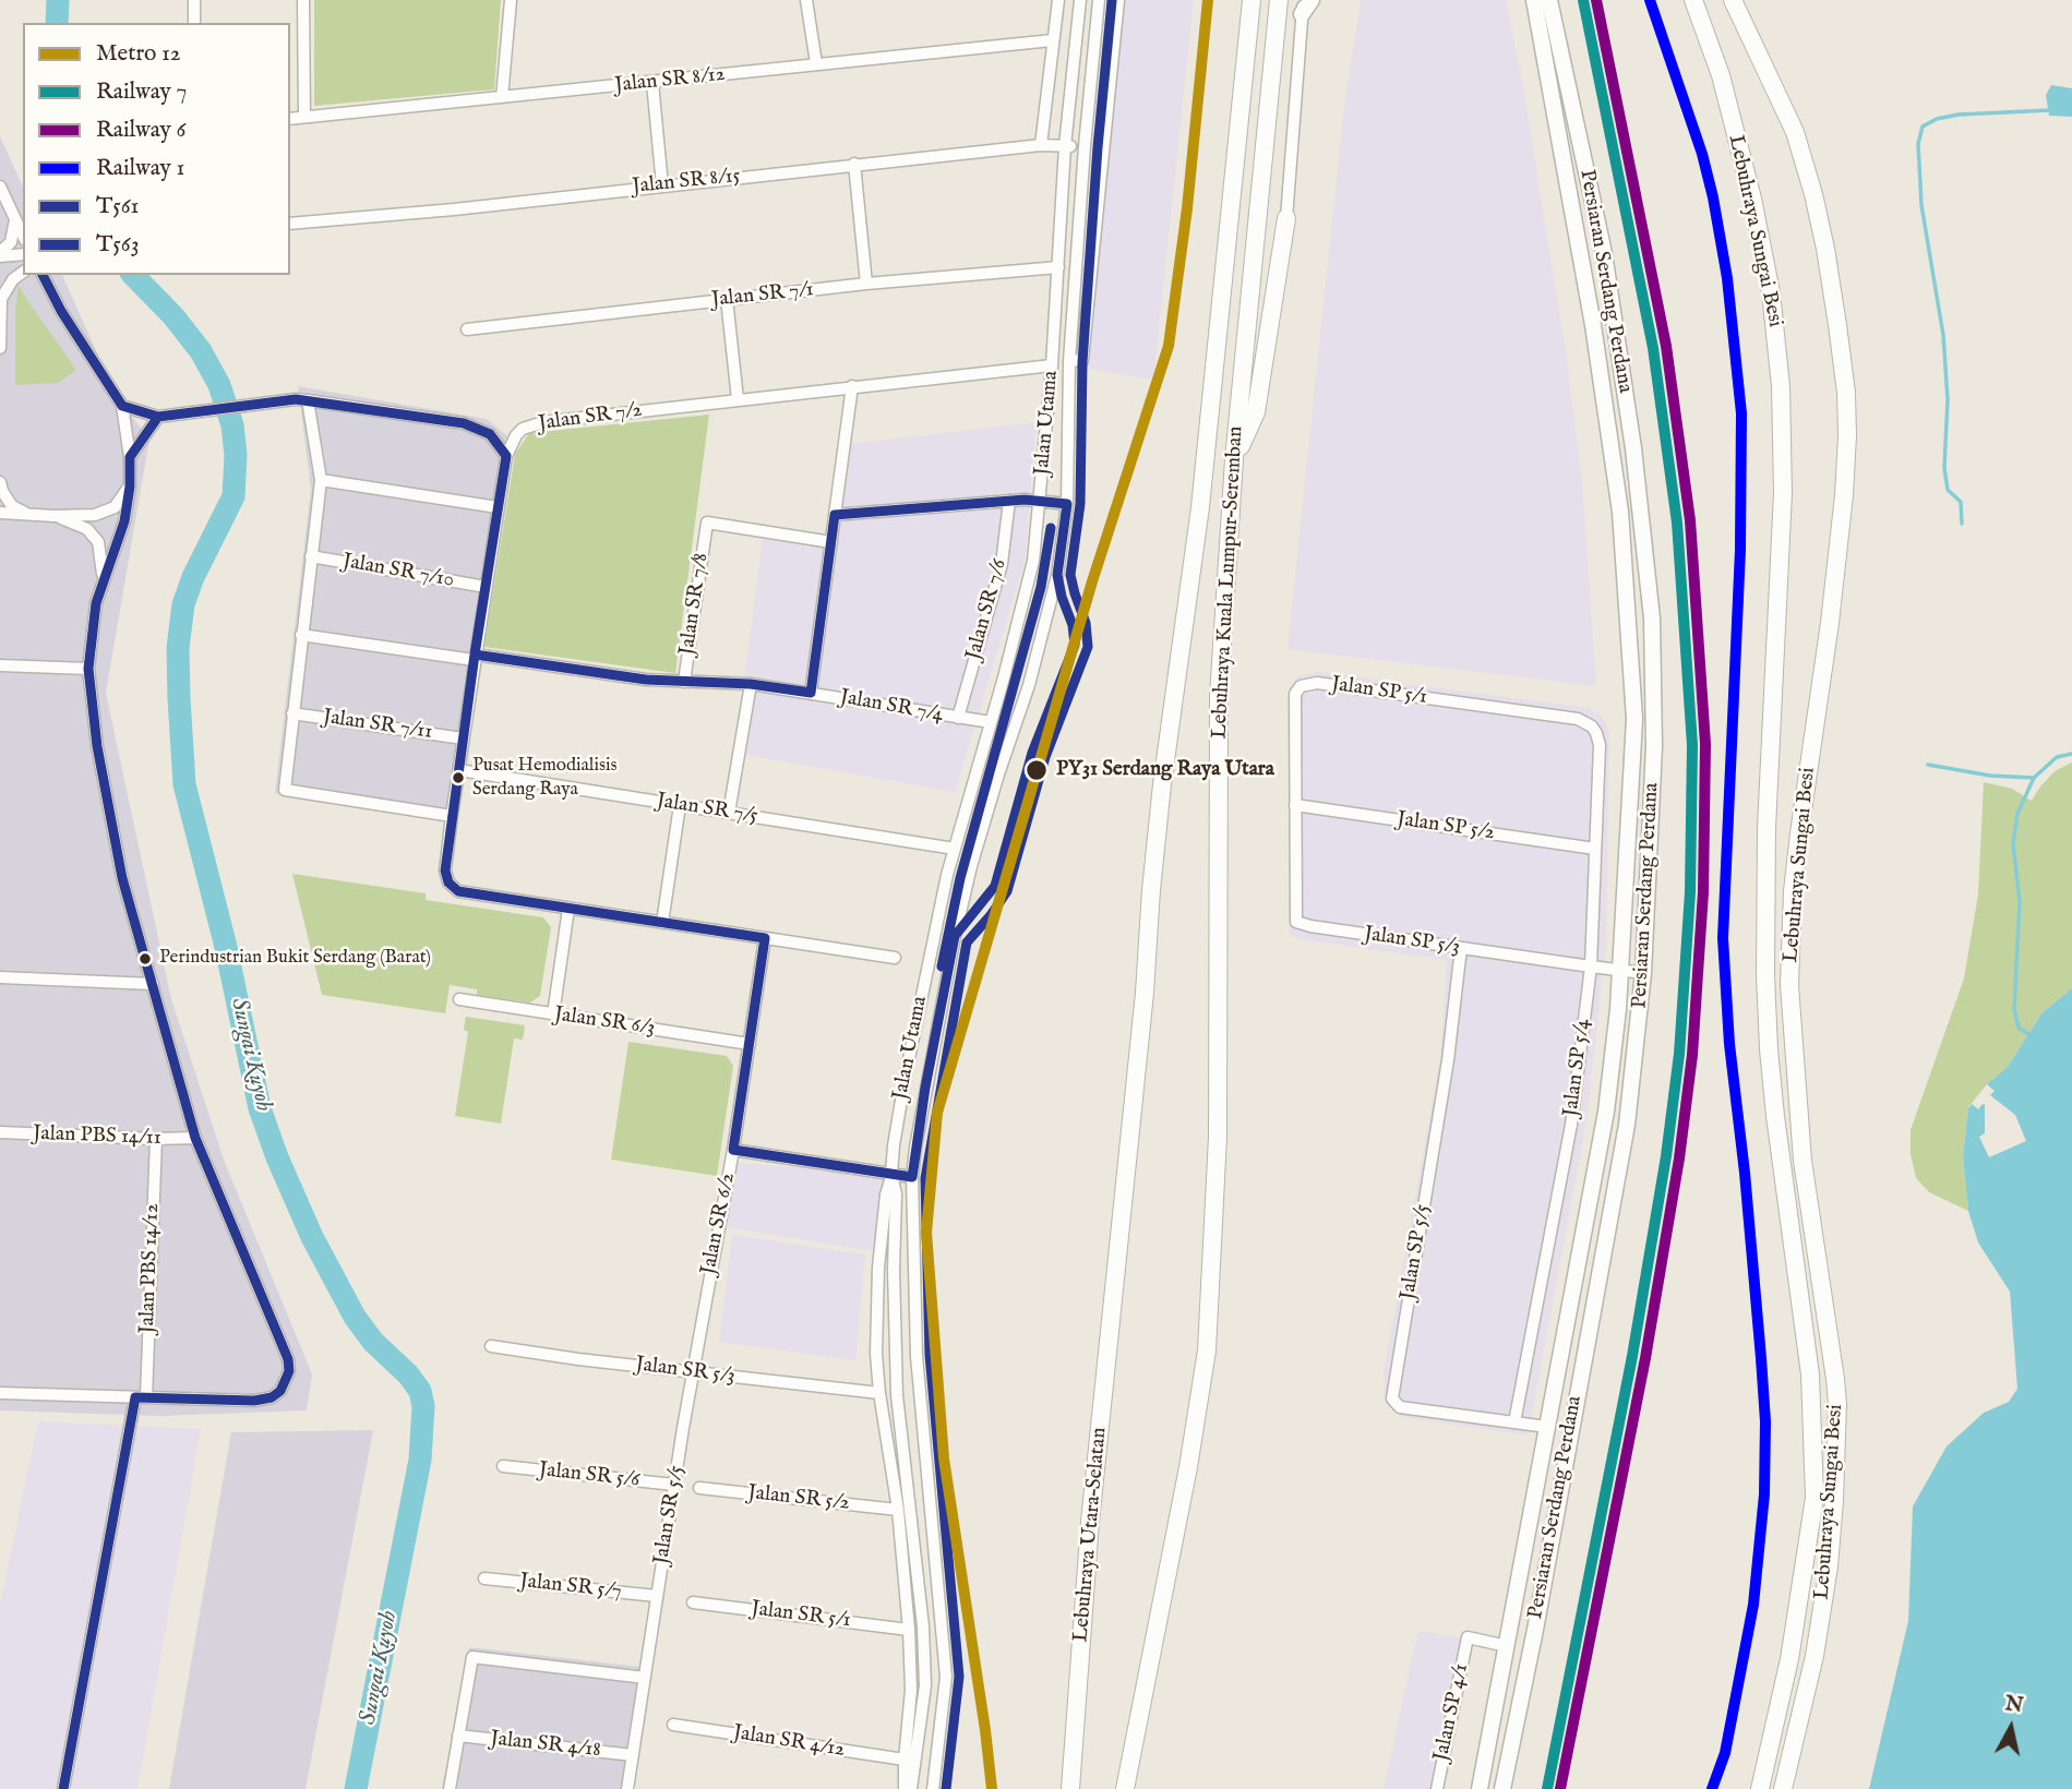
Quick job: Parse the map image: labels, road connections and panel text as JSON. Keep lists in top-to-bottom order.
{
  "streets": {
    "highway": ["Lebuhraya Sungai Besi", "Lebuhraya Kuala Lumpur–Seremban", "Lebuhraya Utara–Selatan"],
    "main road": ["Persiaran Serdang Perdana"],
    "street": [
      "Jalan SR 8/12",
      "Jalan SR 8/15",
      "Jalan SR 7/1",
      "Jalan SR 7/2",
      "Jalan Utama",
      "Jalan SR 7/10",
      "Jalan SR 7/8",
      "Jalan SR 7/6",
      "Jalan SP 5/1",
      "Jalan SR 7/4",
      "Jalan SR 7/11",
      "Jalan SR 7/5",
      "Jalan SP 5/2",
      "Jalan SP 5/3",
      "Jalan SR 6/3",
      "Jalan SP 5/4",
      "Jalan PBS 14/11",
      "Jalan SR 6/2",
      "Jalan SP 5/5",
      "Jalan PBS 14/12",
      "Jalan SR 5/3",
      "Jalan SR 5/6",
      "Jalan SR 5/2",
      "Jalan SR 5/5",
      "Jalan SR 5/7",
      "Jalan SR 5/1",
      "Jalan SP 4/1",
      "Jalan SR 4/12",
      "Jalan SR 4/18"
    ]
  },
  "crossings": [
    ["Jalan SR 8/15", "Jalan Utama"],
    ["Persiaran Serdang Perdana", "Jalan SP 5/3"],
    ["Persiaran Serdang Perdana", "Jalan SP 5/5"],
    ["Persiaran Serdang Perdana", "Jalan SP 4/1"],
    ["Jalan SR 7/1", "Jalan Utama"],
    ["Jalan SR 7/2", "Jalan Utama"],
    ["Jalan SR 7/2", "Jalan SR 7/10"],
    ["Jalan SR 7/2", "Jalan SR 7/4"],
    ["Jalan SR 7/2", "Jalan SR 7/11"],
    ["Jalan SR 7/2", "Jalan SR 7/5"],
    ["Jalan Utama", "Jalan SR 7/4"],
    ["Jalan Utama", "Jalan SR 7/5"],
    ["Lebuhraya Kuala Lumpur–Seremban", "Lebuhraya Utara–Selatan"],
    ["Jalan SR 7/8", "Jalan SR 7/4"],
    ["Jalan SR 7/6", "Jalan SR 7/4"],
    ["Jalan SP 5/1", "Jalan SP 5/2"],
    ["Jalan SP 5/1", "Jalan SP 5/3"],
    ["Jalan SP 5/1", "Jalan SP 5/4"],
    ["Jalan SP 5/2", "Jalan SP 5/3"],
    ["Jalan SP 5/2", "Jalan SP 5/4"],
    ["Jalan SP 5/3", "Jalan SP 5/4"],
    ["Jalan SP 5/3", "Jalan SP 5/5"],
    ["Jalan SR 6/3", "Jalan SR 6/2"],
    ["Jalan SP 5/4", "Jalan SP 5/5"],
    ["Jalan PBS 14/11", "Jalan PBS 14/12"],
    ["Jalan SR 6/2", "Jalan SR 5/3"],
    ["Jalan SR 6/2", "Jalan SR 5/5"],
    ["Jalan SR 5/3", "Jalan SR 5/5"],
    ["Jalan SR 5/6", "Jalan SR 5/5"],
    ["Jalan SR 5/5", "Jalan SR 5/7"],
    ["Jalan SR 5/5", "Jalan SR 4/18"]
  ],
  "water": ["Sungai Kuyoh"],
  "places": ["PY31 Serdang Raya Utara", "Pusat Hemodialisis Serdang Raya", "Perindustrian Bukit Serdang (Barat)"],
  "lines": [
    "metro line 12",
    "rail line 7",
    "rail line 6",
    "rail line 1",
    "transit line T563",
    "transit line T561"
  ],
  "legend": [
    "Metro 12",
    "Railway 7",
    "Railway 6",
    "Railway 1",
    "T561",
    "T563"
  ],
  "north": "top"
}
